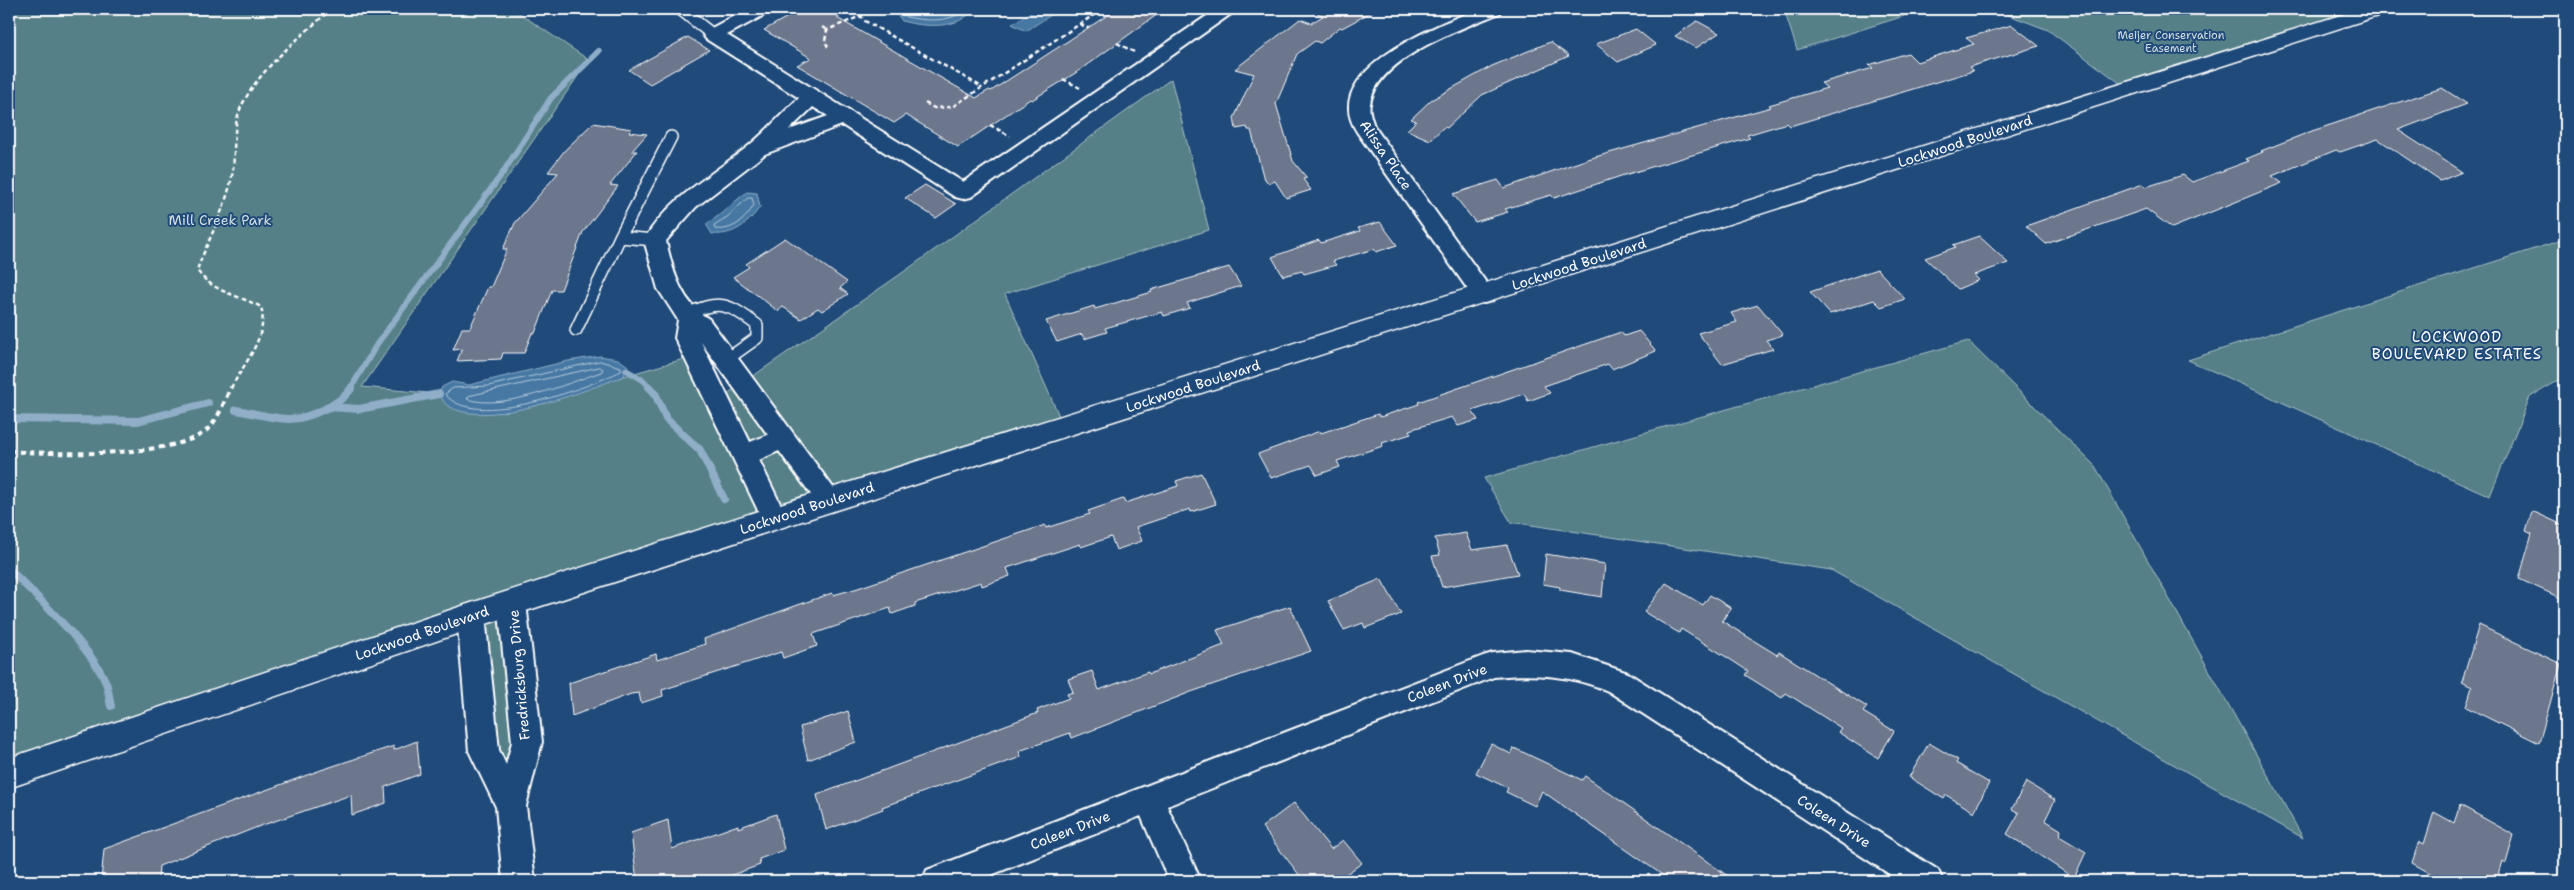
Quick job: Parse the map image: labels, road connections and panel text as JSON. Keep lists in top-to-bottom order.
{
  "streets": {
    "main road": ["Lockwood Boulevard"],
    "street": ["Alissa Place", "Fredricksburg Drive", "Coleen Drive"]
  },
  "crossings": [
    ["Lockwood Boulevard", "Alissa Place"],
    ["Lockwood Boulevard", "Fredricksburg Drive"]
  ],
  "districts": ["LOCKWOOD BOULEVARD ESTATES"],
  "parks": ["Meijer Conservation Easement", "Mill Creek Park"]
}
